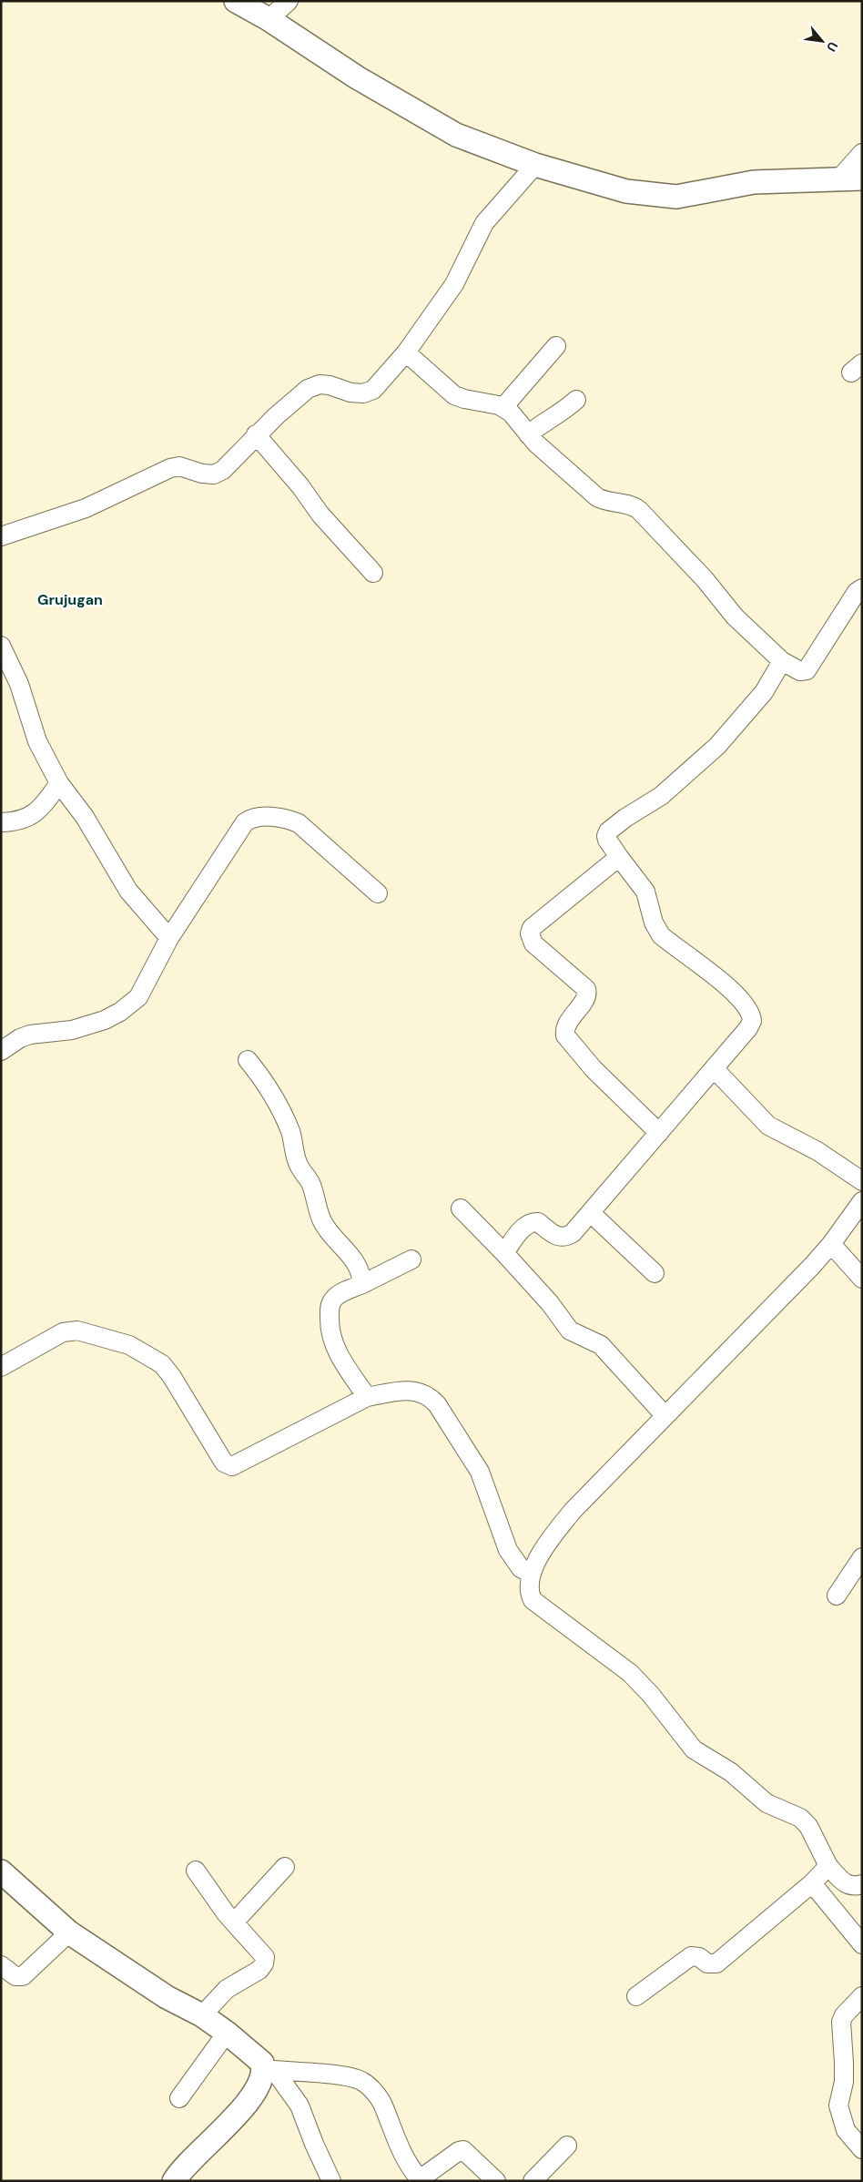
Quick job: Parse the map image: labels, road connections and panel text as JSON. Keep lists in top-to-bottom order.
{
  "districts": ["Grujugan"],
  "north": "bottom right"
}
